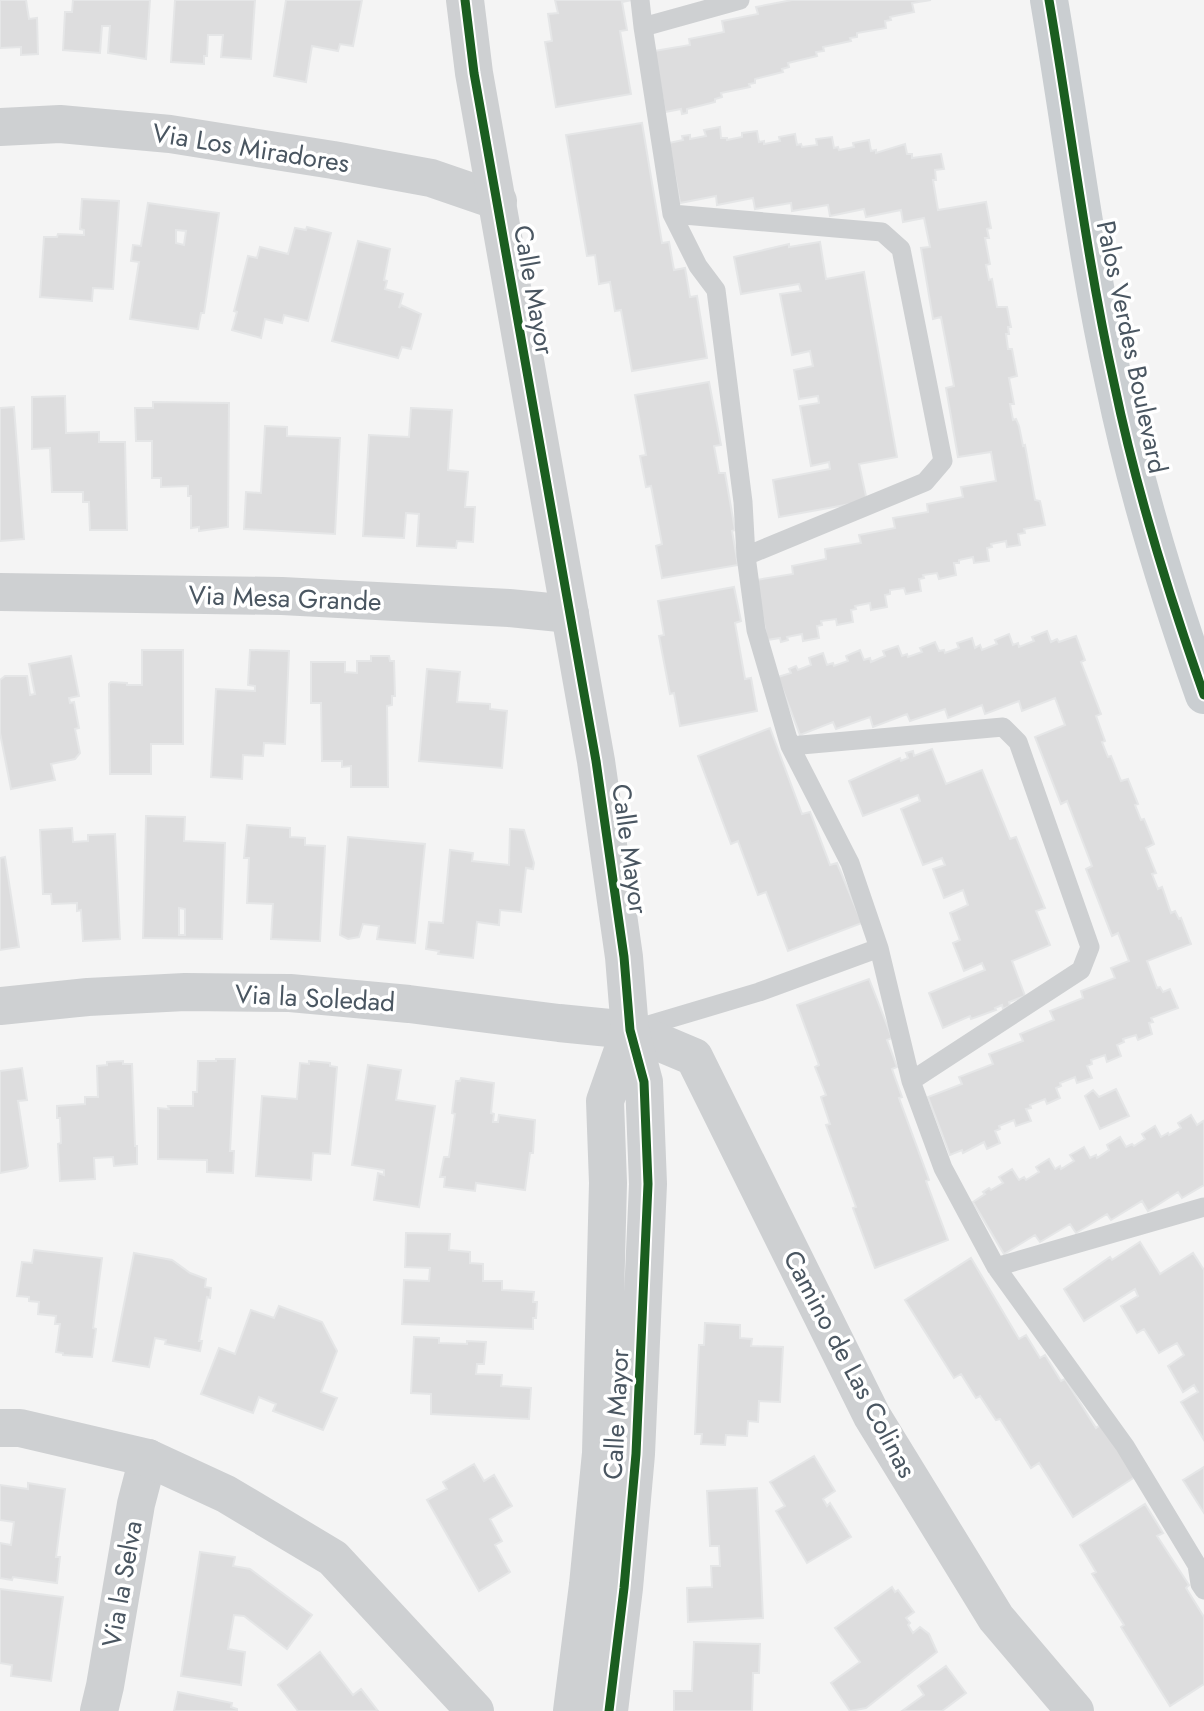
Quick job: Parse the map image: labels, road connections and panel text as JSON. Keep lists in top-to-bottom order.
{
  "streets": {
    "main road": ["Palos Verdes Boulevard"],
    "street": [
      "Via Los Miradores",
      "Calle Mayor",
      "Via Mesa Grande",
      "Via la Soledad",
      "Camino de Las Colinas",
      "Via la Selva"
    ]
  },
  "crossings": [
    ["Via Los Miradores", "Calle Mayor"],
    ["Calle Mayor", "Via Mesa Grande"],
    ["Calle Mayor", "Via la Soledad"],
    ["Calle Mayor", "Camino de Las Colinas"],
    ["Via la Soledad", "Camino de Las Colinas"]
  ]
}
